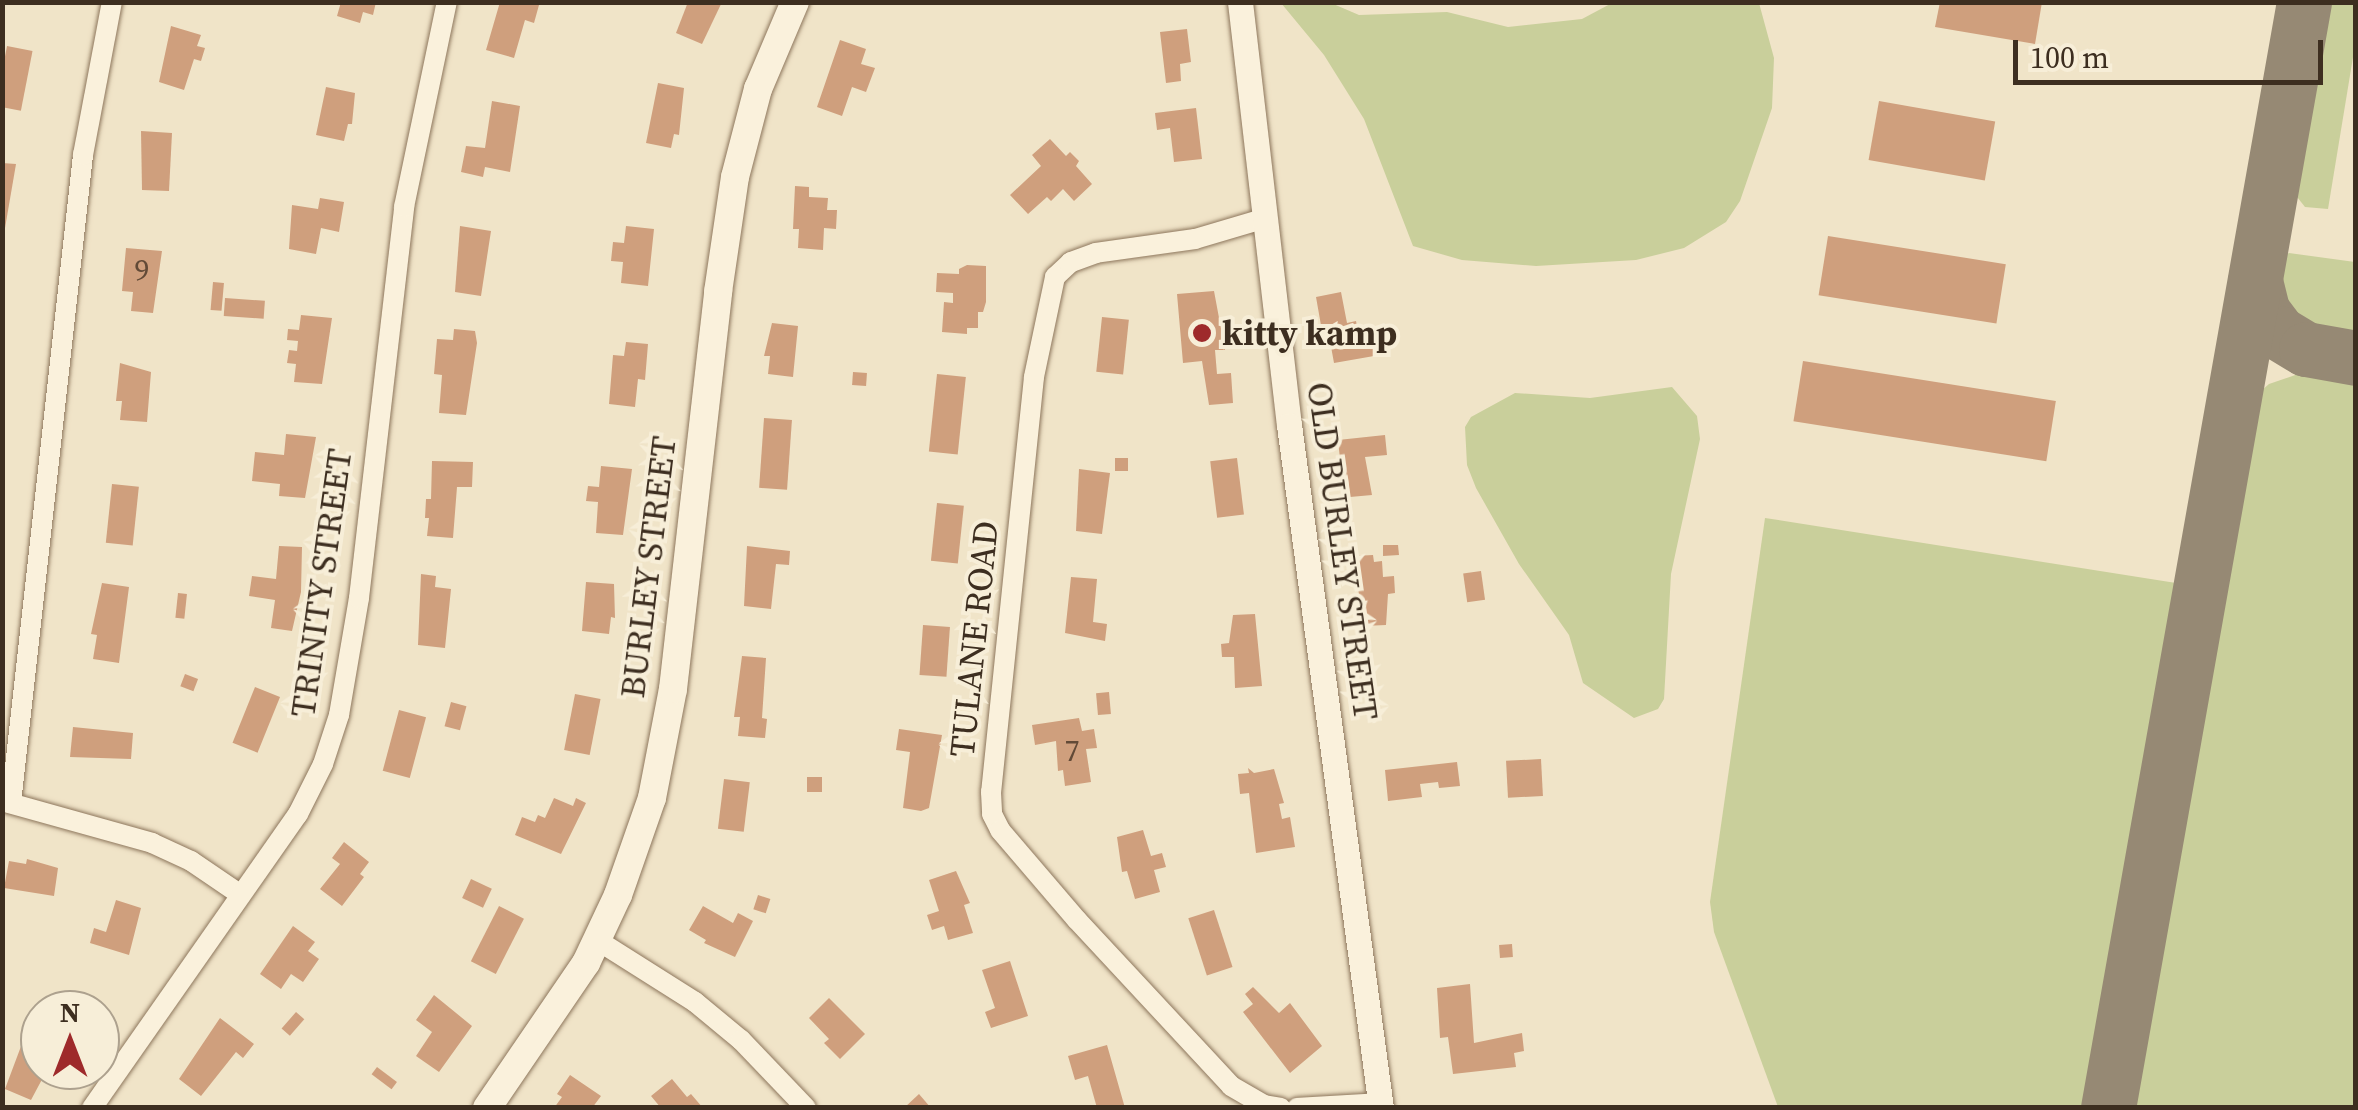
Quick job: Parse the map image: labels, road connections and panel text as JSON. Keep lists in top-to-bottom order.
{
  "streets": {
    "main road": ["BURLEY STREET"],
    "street": ["OLD BURLEY STREET", "TRINITY STREET", "TULANE ROAD"]
  },
  "crossings": [
    ["OLD BURLEY STREET", "TULANE ROAD"]
  ],
  "places": ["kitty kamp"],
  "house_numbers": ["9", "7"],
  "scale_bar": "100 m",
  "north": "top"
}
